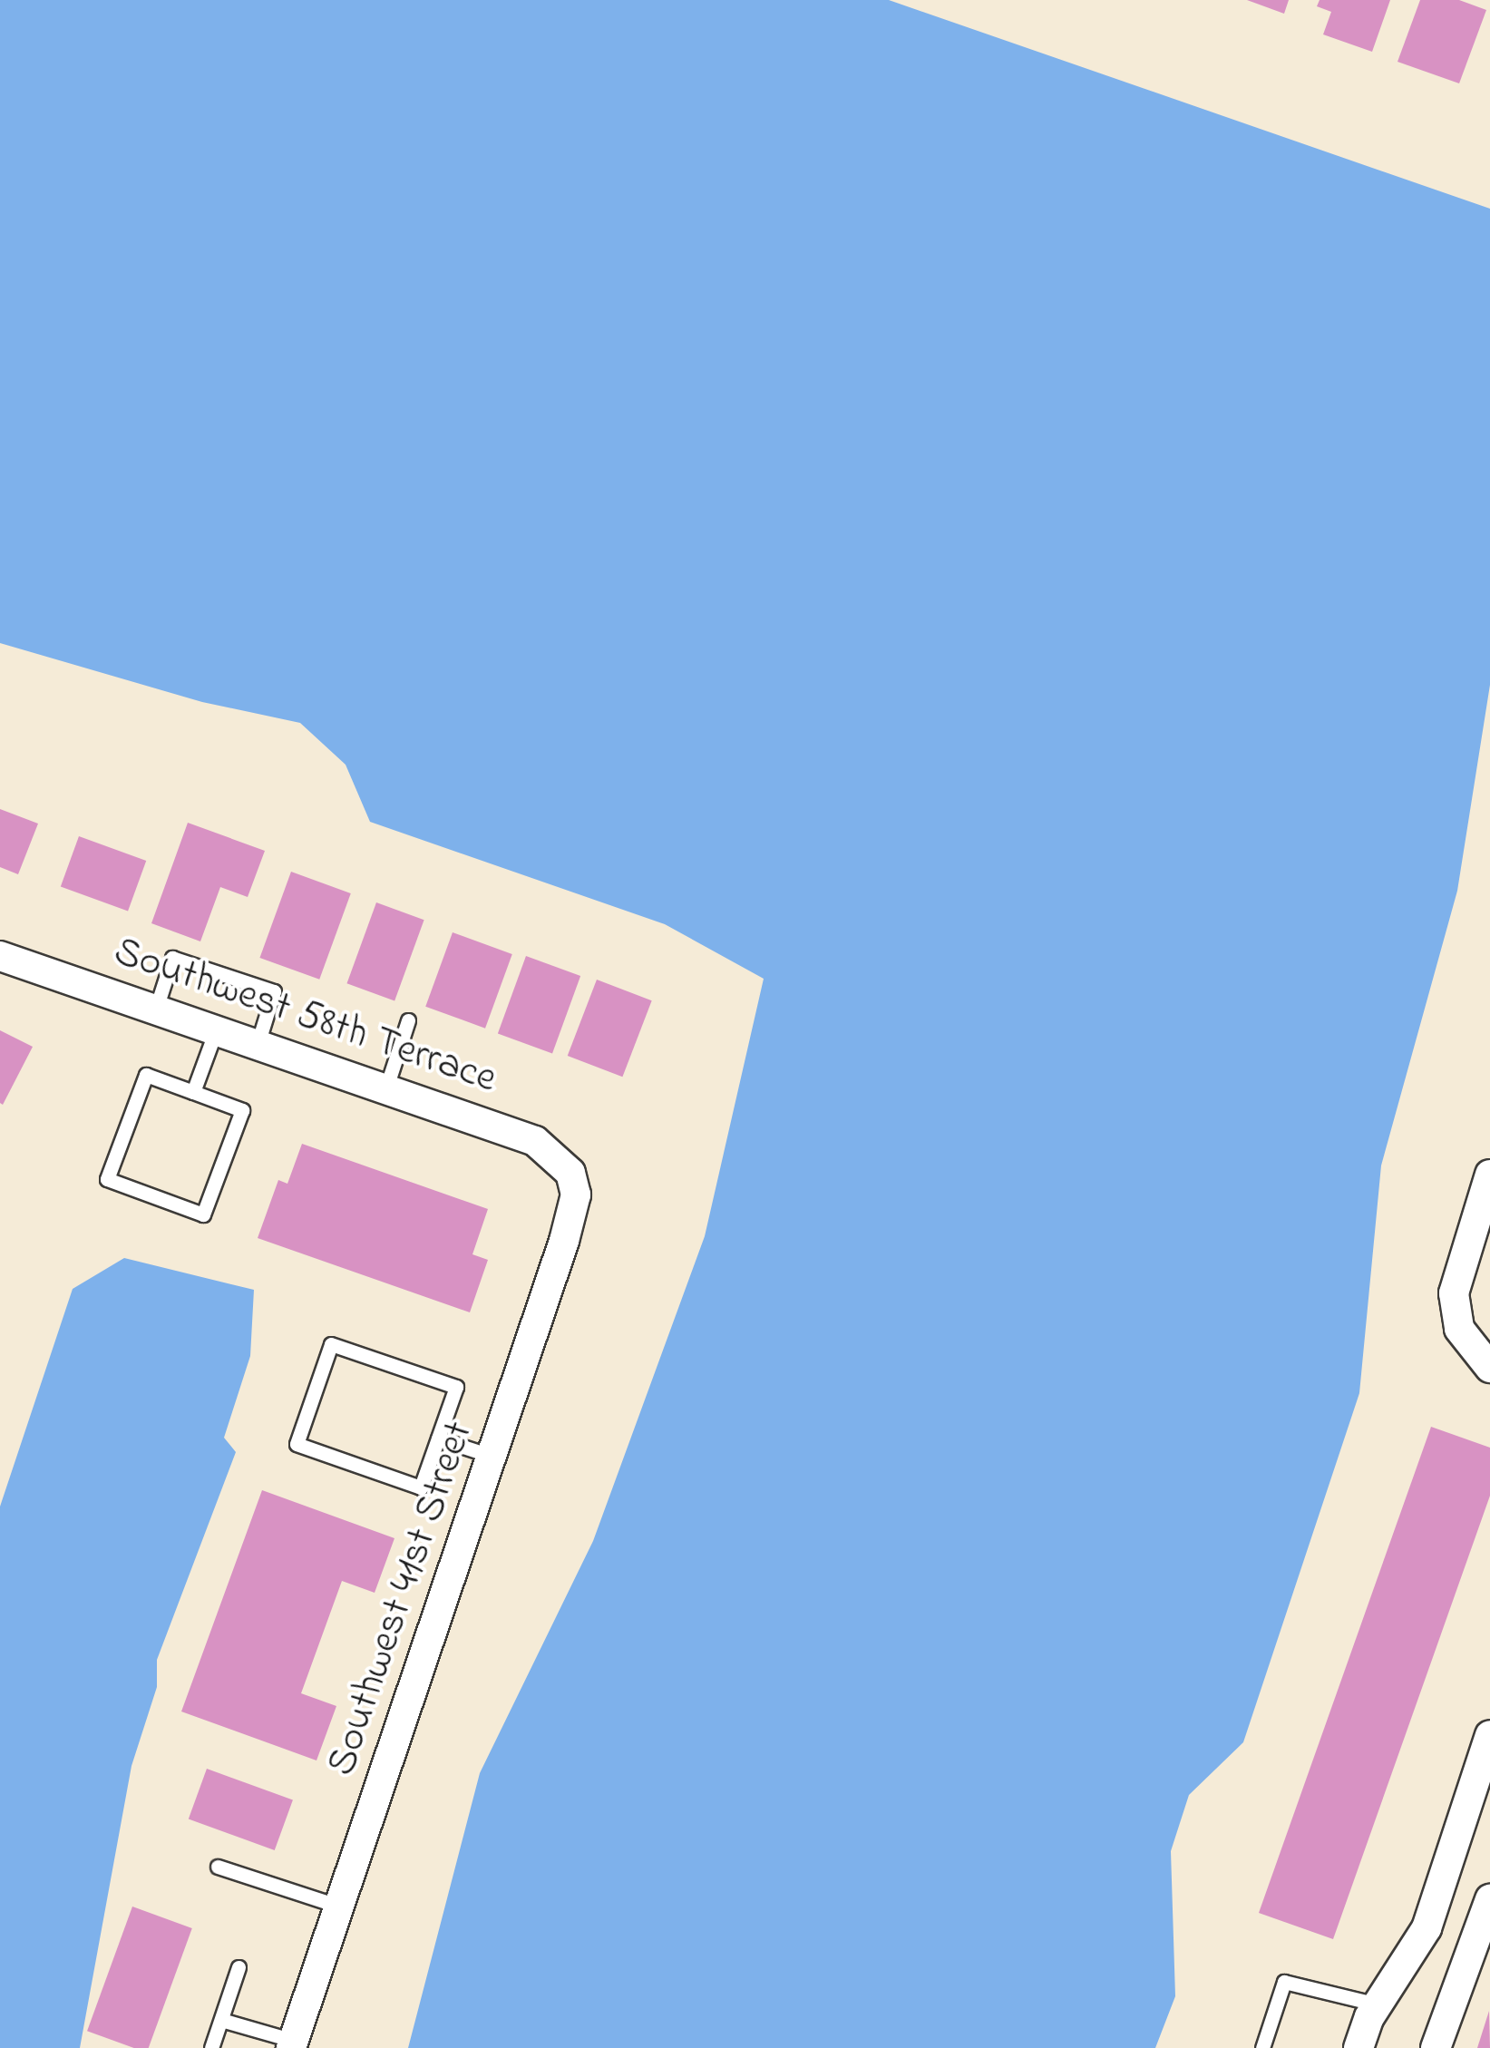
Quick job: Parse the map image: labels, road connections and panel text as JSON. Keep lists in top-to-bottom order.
{
  "streets": {
    "street": ["Southwest 58th Terrace", "Southwest 41st Street"]
  },
  "crossings": [
    ["Southwest 58th Terrace", "Southwest 41st Street"]
  ]
}
